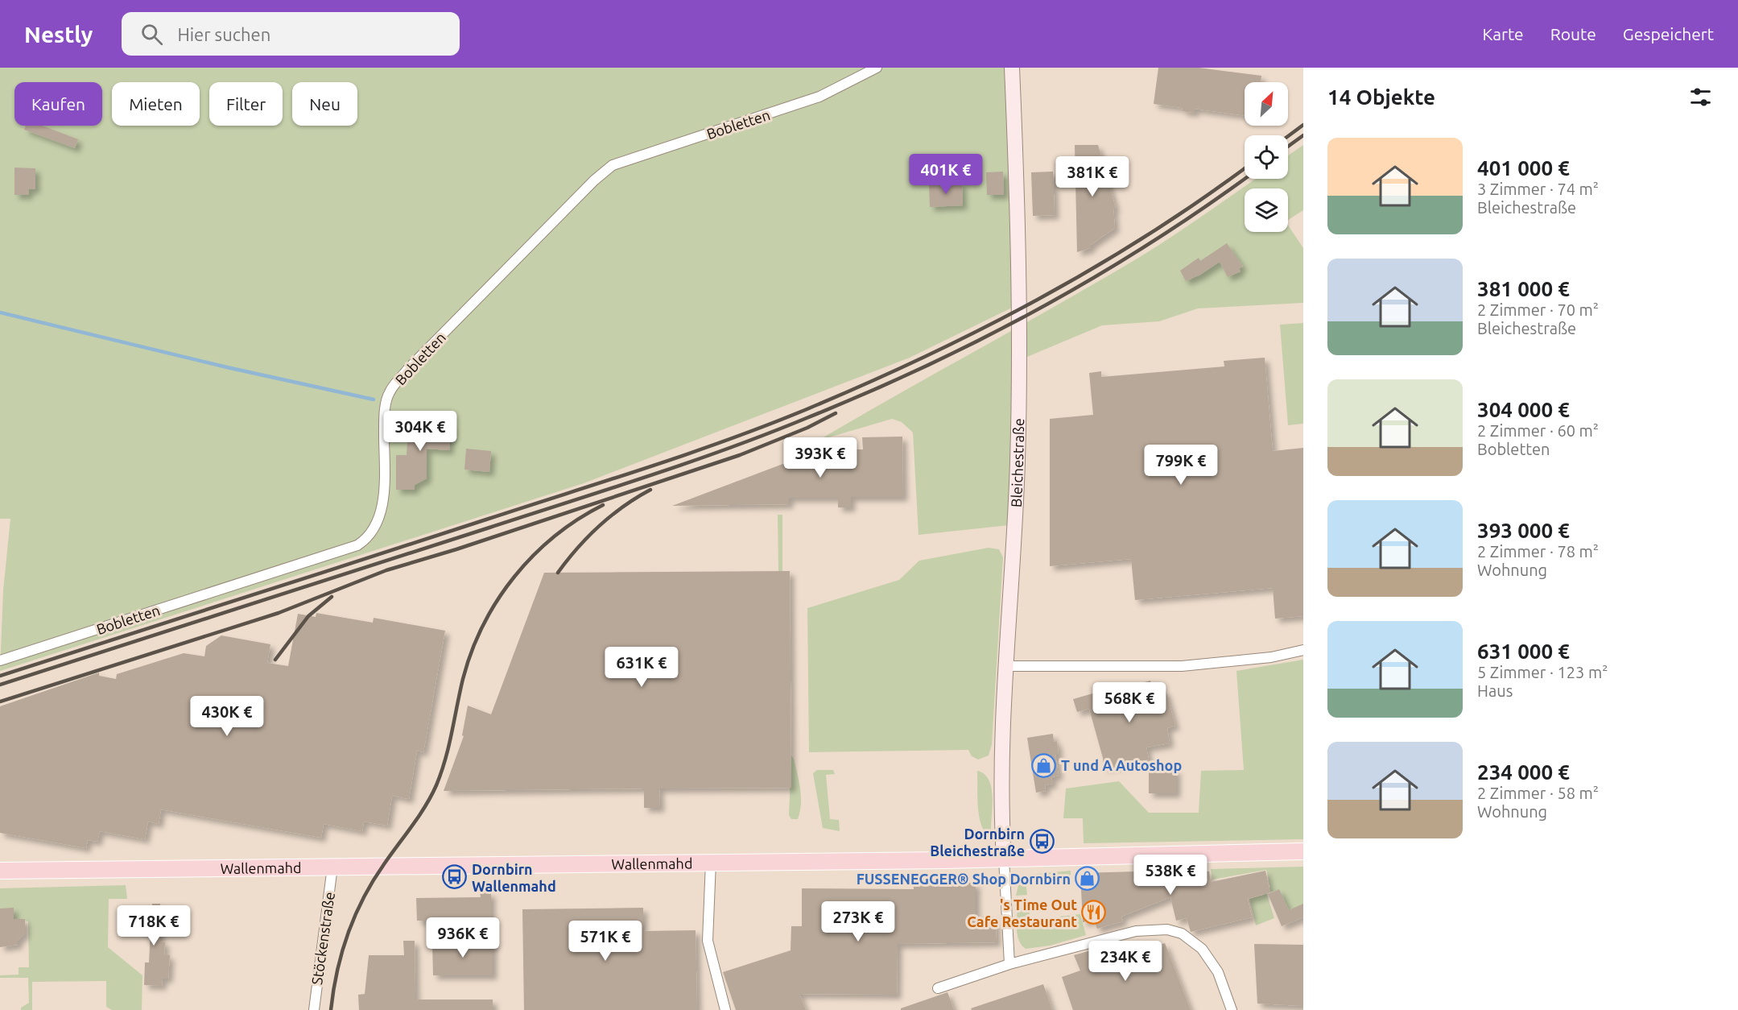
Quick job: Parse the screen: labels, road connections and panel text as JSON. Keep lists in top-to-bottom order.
{
  "streets": {
    "main road": ["Bleichestraße", "Wallenmahd"],
    "street": ["Bobletten", "Stöckenstraße"]
  },
  "crossings": [
    ["Bleichestraße", "Wallenmahd"],
    ["Wallenmahd", "Stöckenstraße"]
  ],
  "places": {
    "shop": ["T und A Autoshop", "FUSSENEGGER® Shop Dornbirn"],
    "bus stop": ["Dornbirn Bleichestraße", "Dornbirn Wallenmahd"],
    "restaurant": ["'s Time Out Cafe Restaurant"]
  },
  "north": "top right",
  "page": {
    "header": "Nestly",
    "search": "Hier suchen",
    "nav": ["Karte", "Route", "Gespeichert"],
    "heading": "14 Objekte",
    "chip": [
      "Kaufen",
      "Mieten",
      "Filter",
      "Neu"
    ],
    "list": [
      {
        "name": "401 000 €",
        "note": "3 Zimmer · 74 m² · Bleichestraße"
      },
      {
        "name": "381 000 €",
        "note": "2 Zimmer · 70 m² · Bleichestraße"
      },
      {
        "name": "304 000 €",
        "note": "2 Zimmer · 60 m² · Bobletten"
      },
      {
        "name": "393 000 €",
        "note": "2 Zimmer · 78 m² · Wohnung"
      },
      {
        "name": "631 000 €",
        "note": "5 Zimmer · 123 m² · Haus"
      },
      {
        "name": "234 000 €",
        "note": "2 Zimmer · 58 m² · Wohnung"
      }
    ],
    "price": [
      "401K €",
      "381K €",
      "304K €",
      "393K €",
      "799K €",
      "631K €",
      "568K €",
      "430K €",
      "538K €",
      "273K €",
      "718K €",
      "936K €",
      "571K €",
      "234K €"
    ]
  }
}
